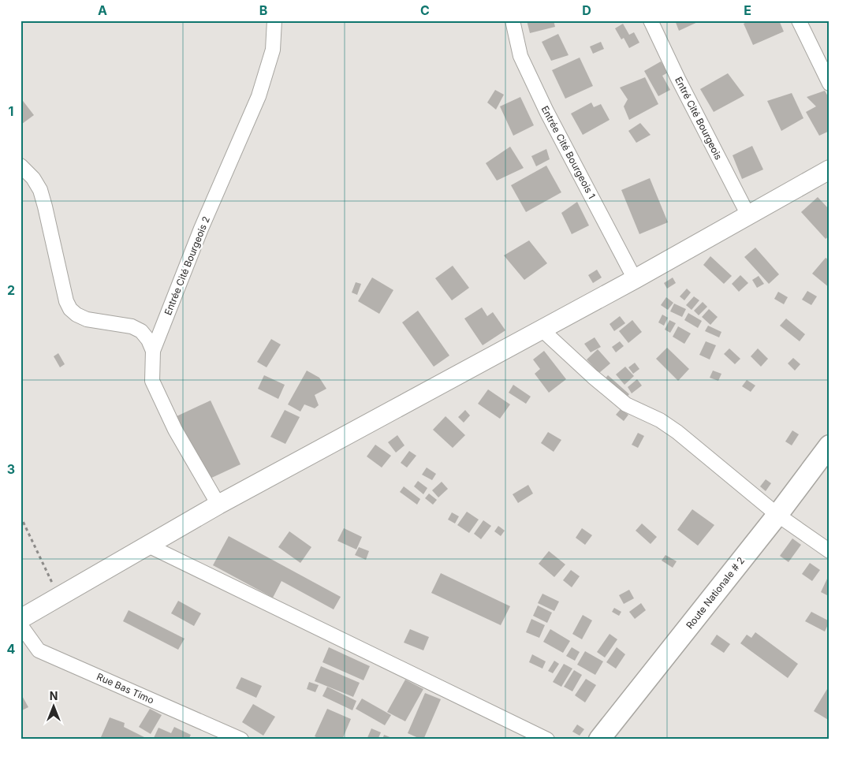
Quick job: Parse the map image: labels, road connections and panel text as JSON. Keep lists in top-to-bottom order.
{
  "streets": {
    "main road": ["Route Nationale # 2"],
    "street": [
      "Entré Cité Bourgeois",
      "Entrée Cité Bourgeois 1",
      "Entrée Cité Bourgeois 2",
      "Rue Bas Timo"
    ]
  },
  "north": "top",
  "grid": {
    "columns": [
      "A",
      "B",
      "C",
      "D",
      "E"
    ],
    "rows": [
      "1",
      "2",
      "3",
      "4"
    ]
  }
}
